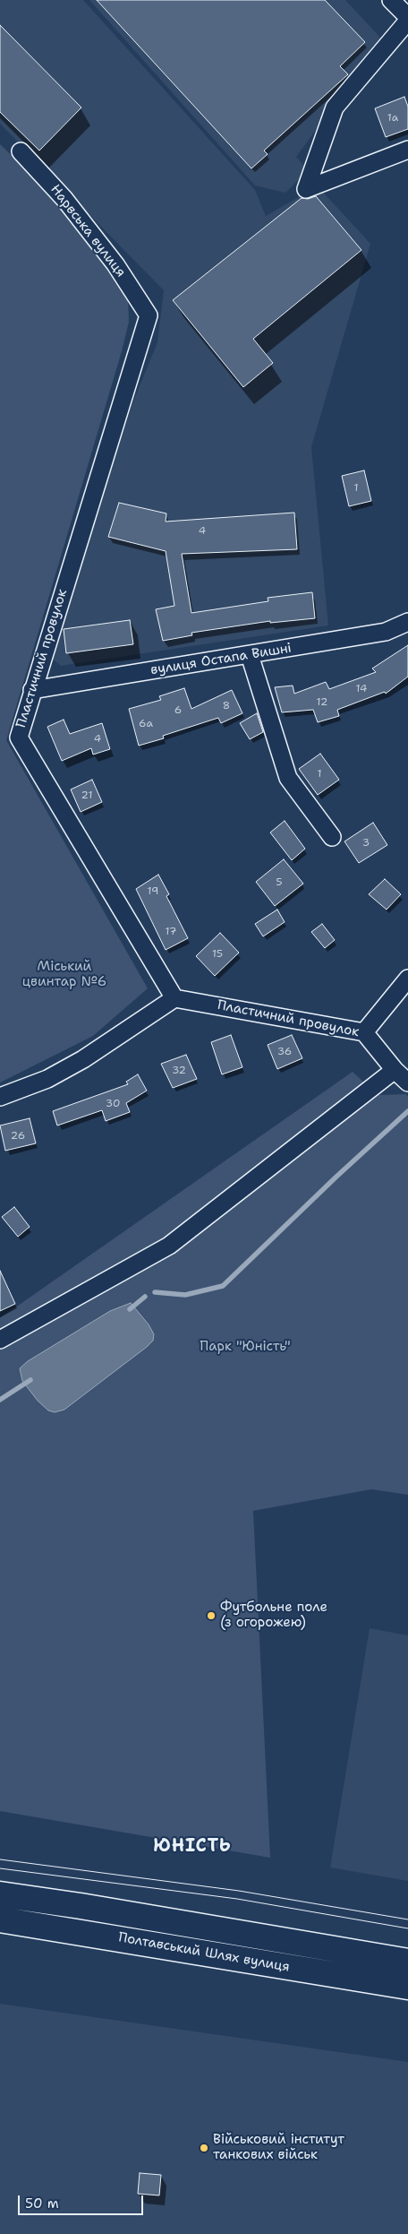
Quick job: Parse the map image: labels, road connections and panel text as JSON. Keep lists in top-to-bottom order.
{
  "streets": {
    "main road": ["Полтавський Шлях вулиця"],
    "street": ["Нарвська вулиця", "Пластичний провулок", "вулиця Остапа Вишні"]
  },
  "crossings": [
    ["Нарвська вулиця", "Пластичний провулок"],
    ["Пластичний провулок", "вулиця Остапа Вишні"]
  ],
  "districts": ["ЮНІСТЬ"],
  "parks": ["Міський цвинтар №6", "Парк \"Юність\""],
  "places": ["Футбольне поле (з огорожею)", "Військовий інститут танкових військ"],
  "house_numbers": [
    "1а",
    "1",
    "4",
    "14",
    "12",
    "8",
    "6",
    "6а",
    "4",
    "1",
    "21",
    "3",
    "5",
    "19",
    "17",
    "15",
    "36",
    "32",
    "30",
    "26"
  ],
  "scale_bar": "50 m"
}
